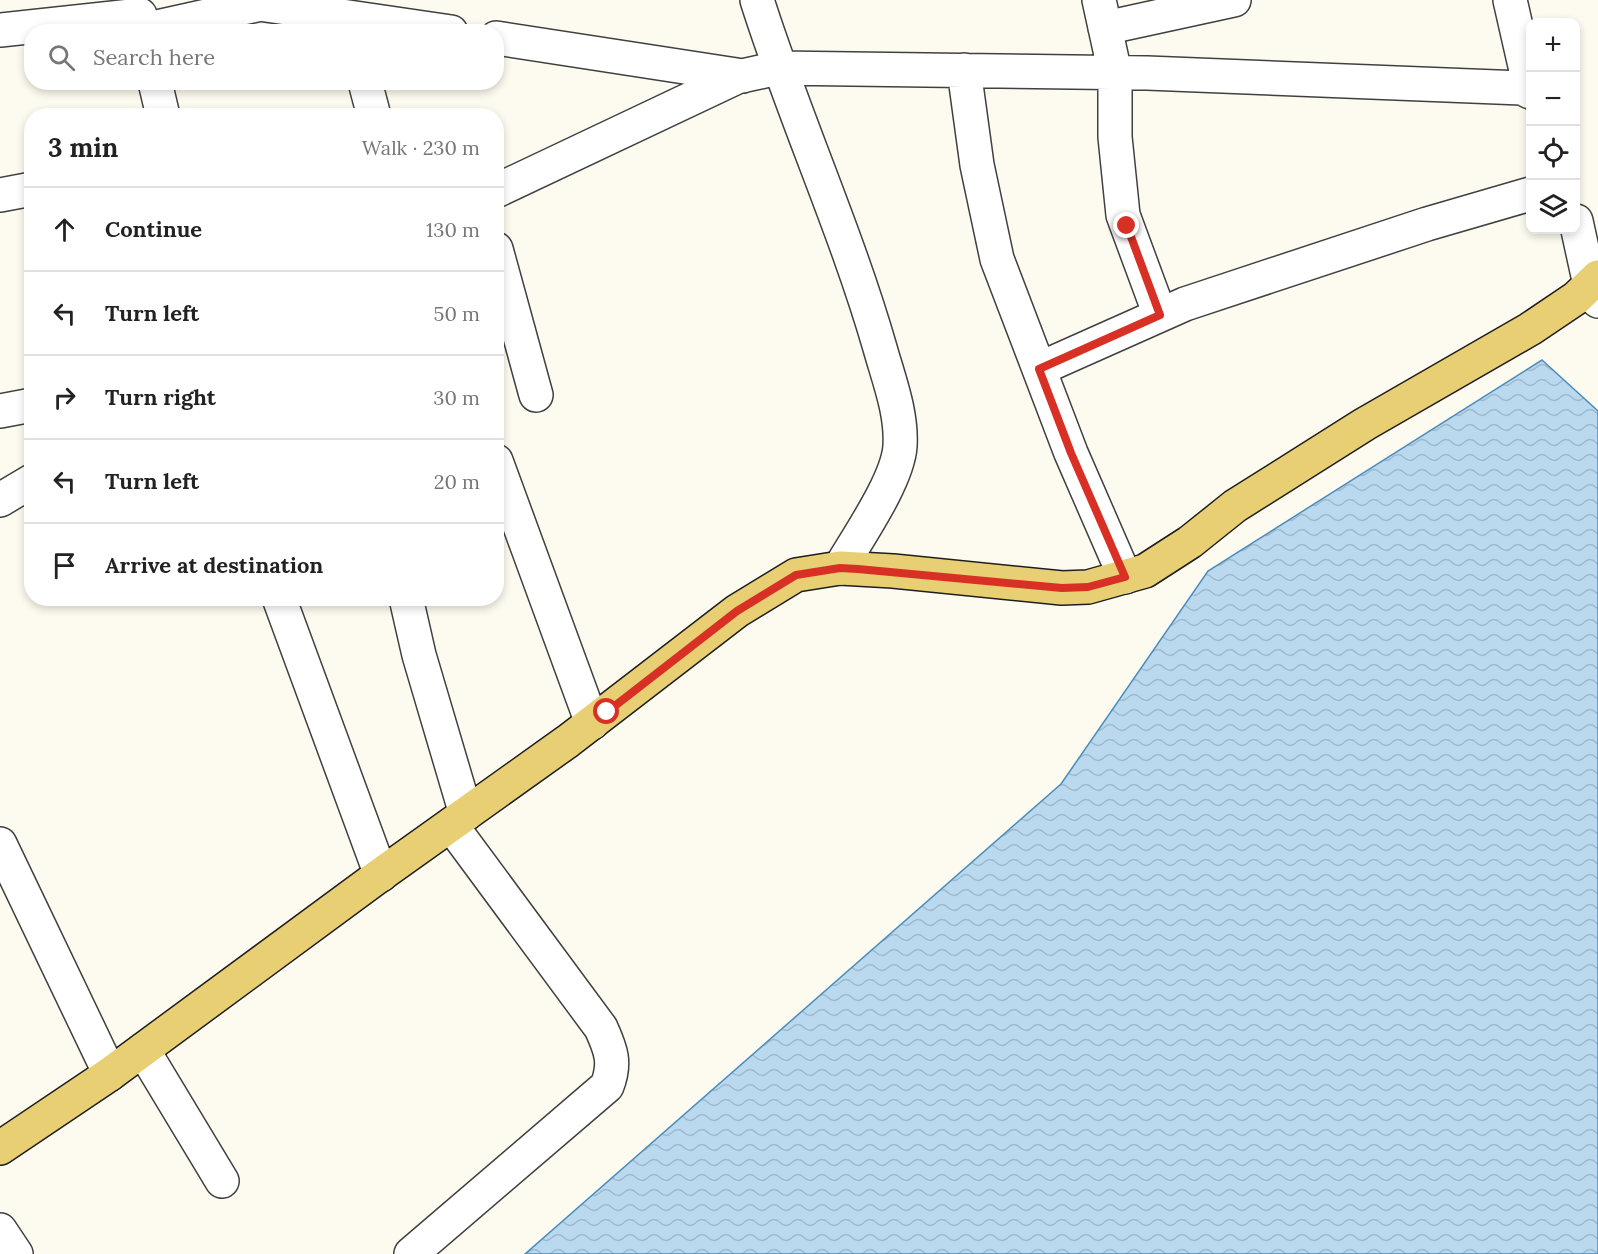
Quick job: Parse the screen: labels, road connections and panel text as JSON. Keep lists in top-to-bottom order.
{
  "page": {
    "map_buttons": ["+", "−"],
    "search": "Search here",
    "heading": ["3 min", "Walk · 230 m"],
    "list": [
      ["Continue", "130 m"],
      ["Turn left", "50 m"],
      ["Turn right", "30 m"],
      ["Turn left", "20 m"],
      "Arrive at destination"
    ]
  }
}
